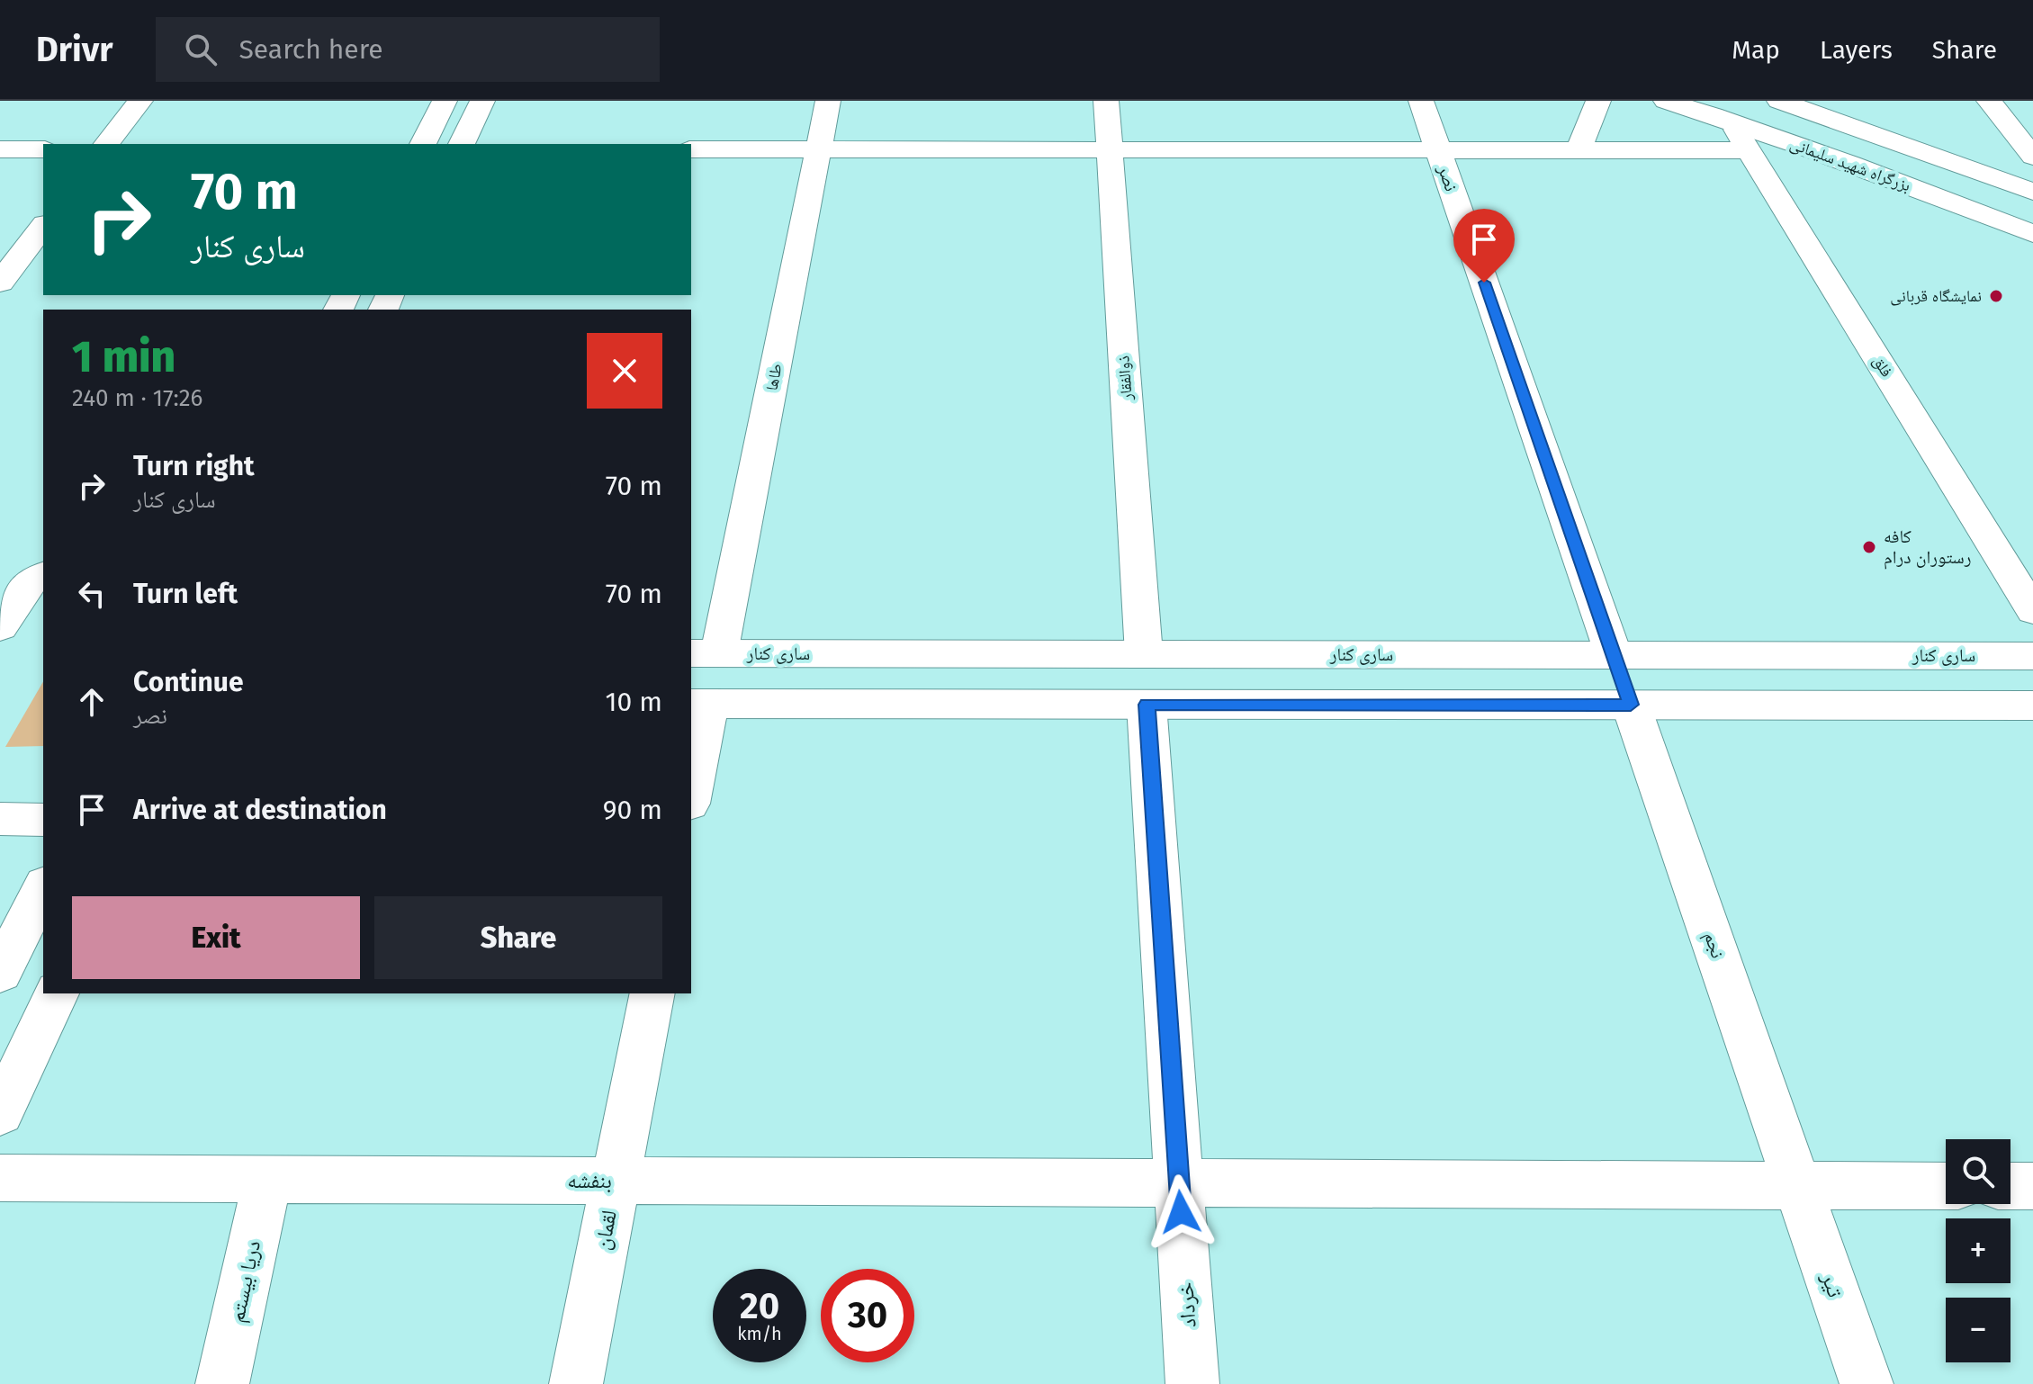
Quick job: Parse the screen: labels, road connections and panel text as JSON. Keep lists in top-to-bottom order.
{
  "streets": {
    "main road": [
      "بزرگراه شهید سلیمانی",
      "نصر",
      "فلق",
      "طاها",
      "ذوالفقار",
      "ساری کنار",
      "نجم",
      "بنفشه",
      "لقمان",
      "دریا بیستم",
      "تیر",
      "خرداد"
    ]
  },
  "crossings": [
    ["بزرگراه شهید سلیمانی", "فلق"],
    ["نصر", "ساری کنار"],
    ["نصر", "نجم"],
    ["طاها", "ساری کنار"],
    ["ذوالفقار", "ساری کنار"],
    ["ذوالفقار", "خرداد"],
    ["نجم", "بنفشه"],
    ["نجم", "تیر"],
    ["بنفشه", "لقمان"],
    ["بنفشه", "دریا بیستم"],
    ["بنفشه", "تیر"],
    ["بنفشه", "خرداد"]
  ],
  "places": ["نمایشگاه قربانی", "کافه رستوران درام"],
  "page": {
    "header": "Drivr",
    "search": "Search here",
    "nav": ["Map", "Layers", "Share"],
    "turn": ["70 m", "ساری کنار"],
    "heading": ["1 min", "240 m · 17:26"],
    "list": [
      {
        "name": "Turn right",
        "note": "ساری کنار",
        "value": "70 m"
      },
      {
        "name": "Turn left",
        "value": "70 m"
      },
      {
        "name": "Continue",
        "note": "نصر",
        "value": "10 m"
      },
      {
        "name": "Arrive at destination",
        "value": "90 m"
      }
    ],
    "buttons": ["Exit", "Share"],
    "map_buttons": ["+", "−"],
    "speed": "20 km/h",
    "limit": "30"
  }
}
